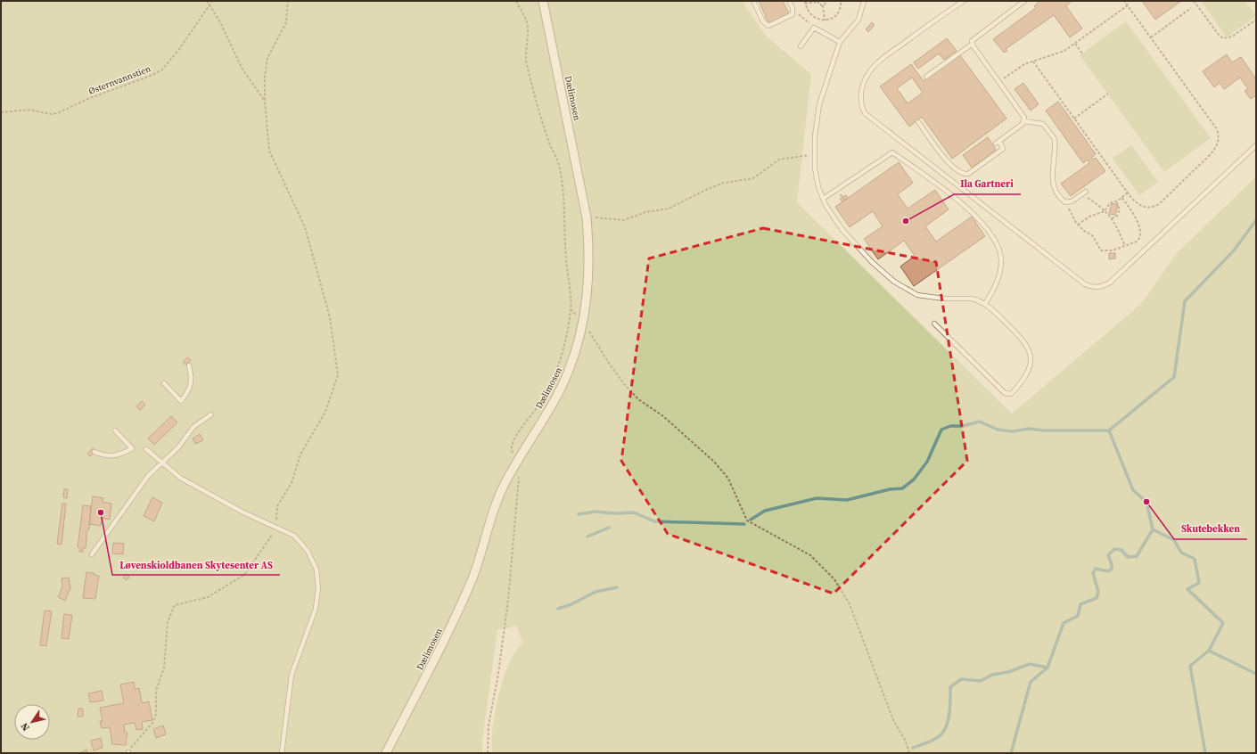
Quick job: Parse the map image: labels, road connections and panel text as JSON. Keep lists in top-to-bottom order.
{
  "streets": {
    "street": ["Dælimosen"],
    "path": ["Østernvannstien"]
  },
  "places": ["Ila Gartneri", "Skutebekken", "Løvenskioldbanen Skytesenter AS"],
  "north": "bottom left"
}
